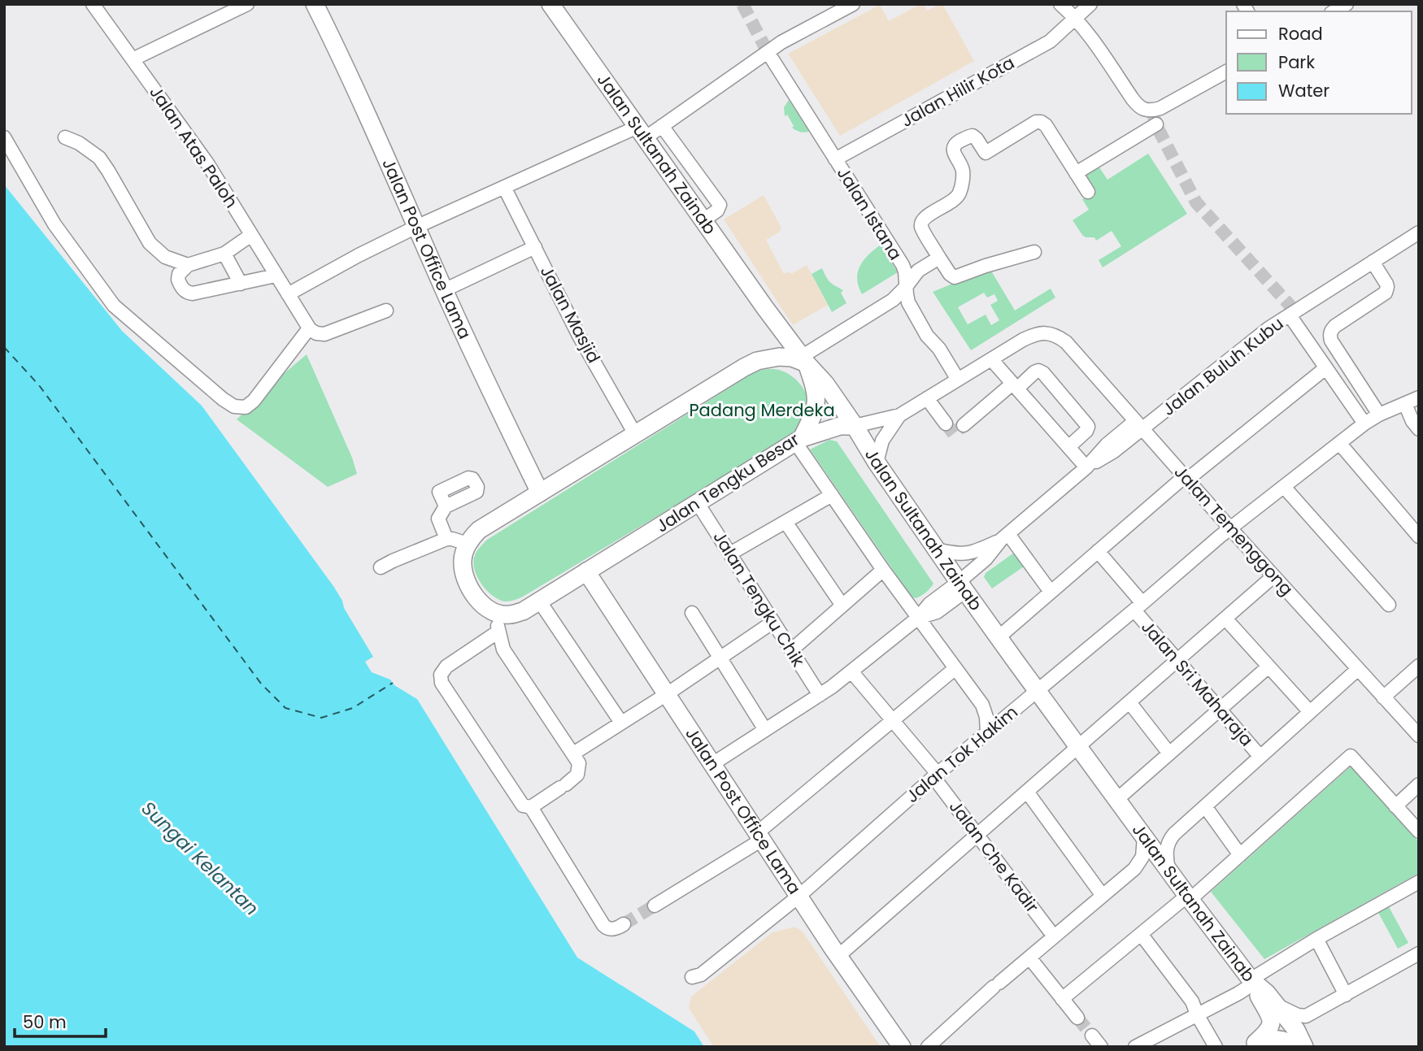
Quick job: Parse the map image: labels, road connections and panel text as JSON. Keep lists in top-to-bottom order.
{
  "streets": {
    "main road": ["Jalan Sultanah Zainab", "Jalan Post Office Lama", "Jalan Tengku Besar"],
    "street": [
      "Jalan Hilir Kota",
      "Jalan Atas Paloh",
      "Jalan Istana",
      "Jalan Masjid",
      "Jalan Buluh Kubu",
      "Jalan Temenggong",
      "Jalan Tengku Chik",
      "Jalan Sri Maharaja",
      "Jalan Tok Hakim",
      "Jalan Che Kadir"
    ]
  },
  "crossings": [
    ["Jalan Hilir Kota", "Jalan Istana"],
    ["Jalan Sultanah Zainab", "Jalan Istana"],
    ["Jalan Sultanah Zainab", "Jalan Buluh Kubu"],
    ["Jalan Sultanah Zainab", "Jalan Tengku Besar"],
    ["Jalan Sultanah Zainab", "Jalan Temenggong"],
    ["Jalan Sultanah Zainab", "Jalan Tok Hakim"],
    ["Jalan Istana", "Jalan Buluh Kubu"],
    ["Jalan Istana", "Jalan Temenggong"],
    ["Jalan Post Office Lama", "Jalan Tengku Besar"],
    ["Jalan Post Office Lama", "Jalan Tok Hakim"],
    ["Jalan Buluh Kubu", "Jalan Temenggong"],
    ["Jalan Tengku Besar", "Jalan Tengku Chik"],
    ["Jalan Temenggong", "Jalan Tok Hakim"],
    ["Jalan Sri Maharaja", "Jalan Tok Hakim"],
    ["Jalan Tok Hakim", "Jalan Che Kadir"]
  ],
  "water": ["Sungai Kelantan"],
  "parks": ["Padang Merdeka"],
  "legend": ["Road", "Park", "Water"],
  "scale_bar": "50 m"
}
